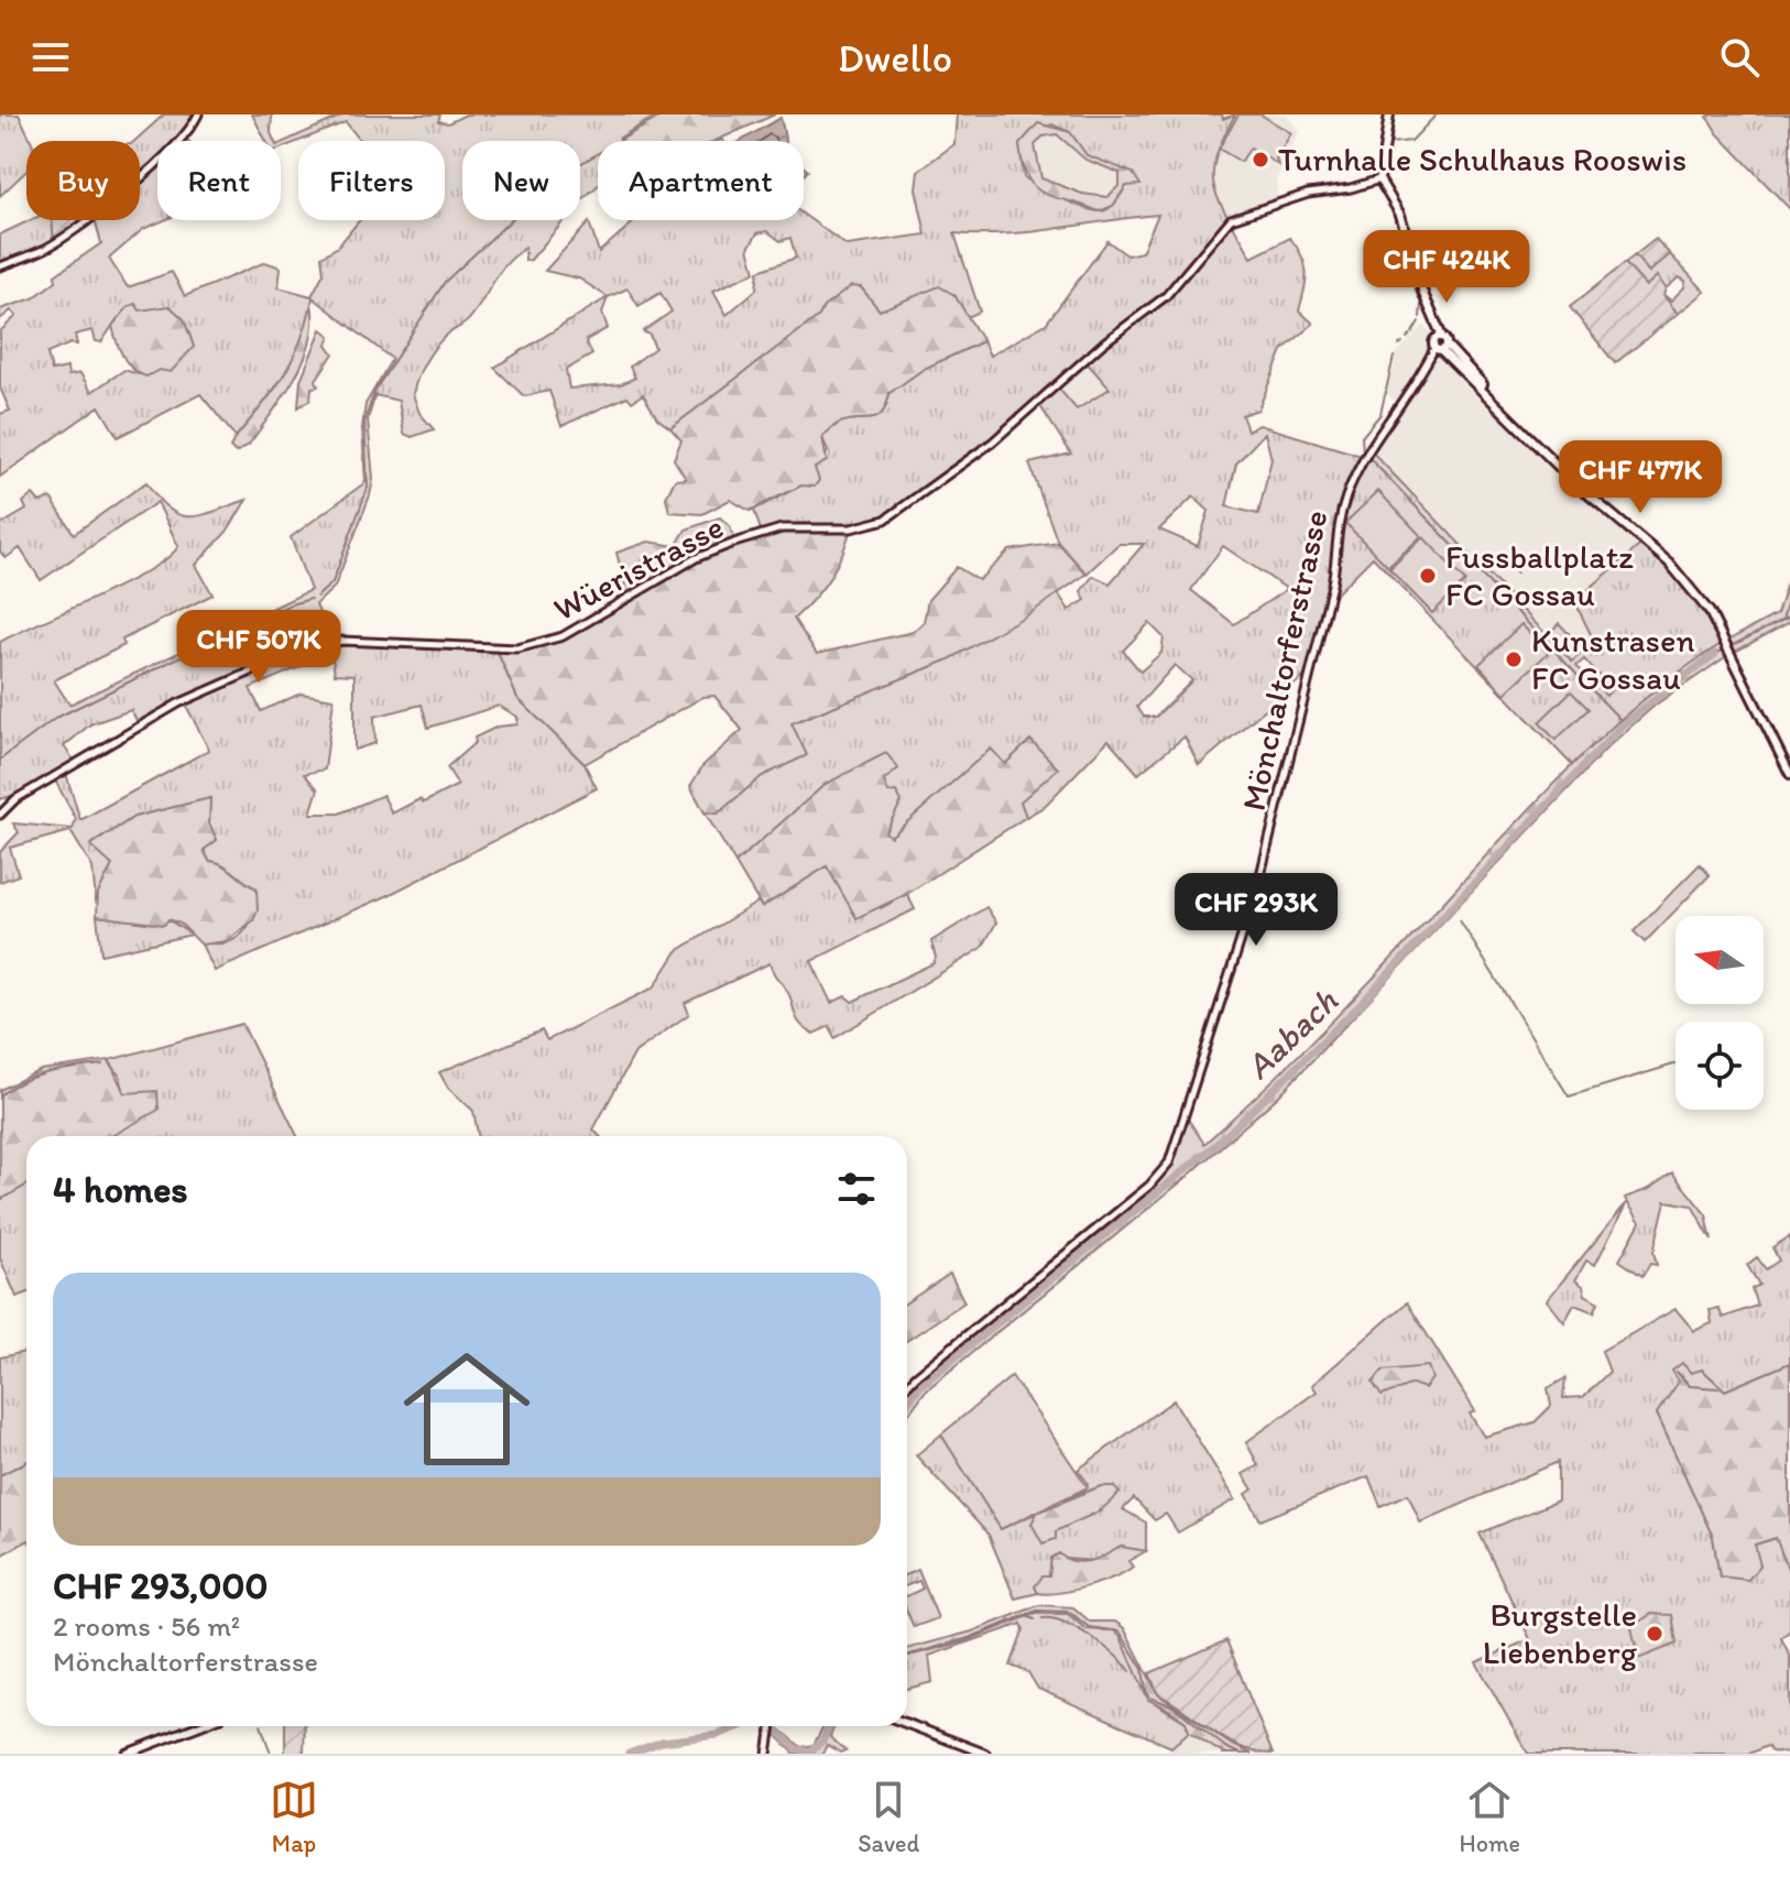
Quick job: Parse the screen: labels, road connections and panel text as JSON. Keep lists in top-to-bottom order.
{
  "streets": {
    "street": ["Wüeristrasse", "Mönchaltorferstrasse"]
  },
  "water": ["Aabach"],
  "places": [
    "Turnhalle Schulhaus Rooswis",
    "Fussballplatz FC Gossau",
    "Kunstrasen FC Gossau",
    "Burgstelle Liebenberg"
  ],
  "north": "left",
  "page": {
    "header": "Dwello",
    "chip": [
      "Buy",
      "Rent",
      "Filters",
      "New",
      "Apartment"
    ],
    "price": [
      "CHF 424K",
      "CHF 477K",
      "CHF 507K",
      "CHF 293K"
    ],
    "heading": "4 homes",
    "list": [
      {
        "name": "CHF 293,000",
        "note": "2 rooms · 56 m² · Mönchaltorferstrasse"
      }
    ],
    "tabs": ["Map", "Saved", "Home"]
  }
}
